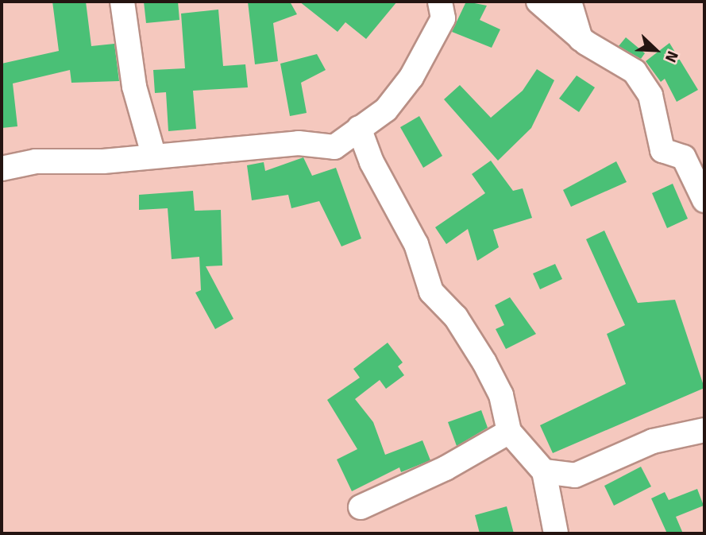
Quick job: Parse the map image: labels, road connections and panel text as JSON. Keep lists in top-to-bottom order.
{
  "north": "bottom right"
}
